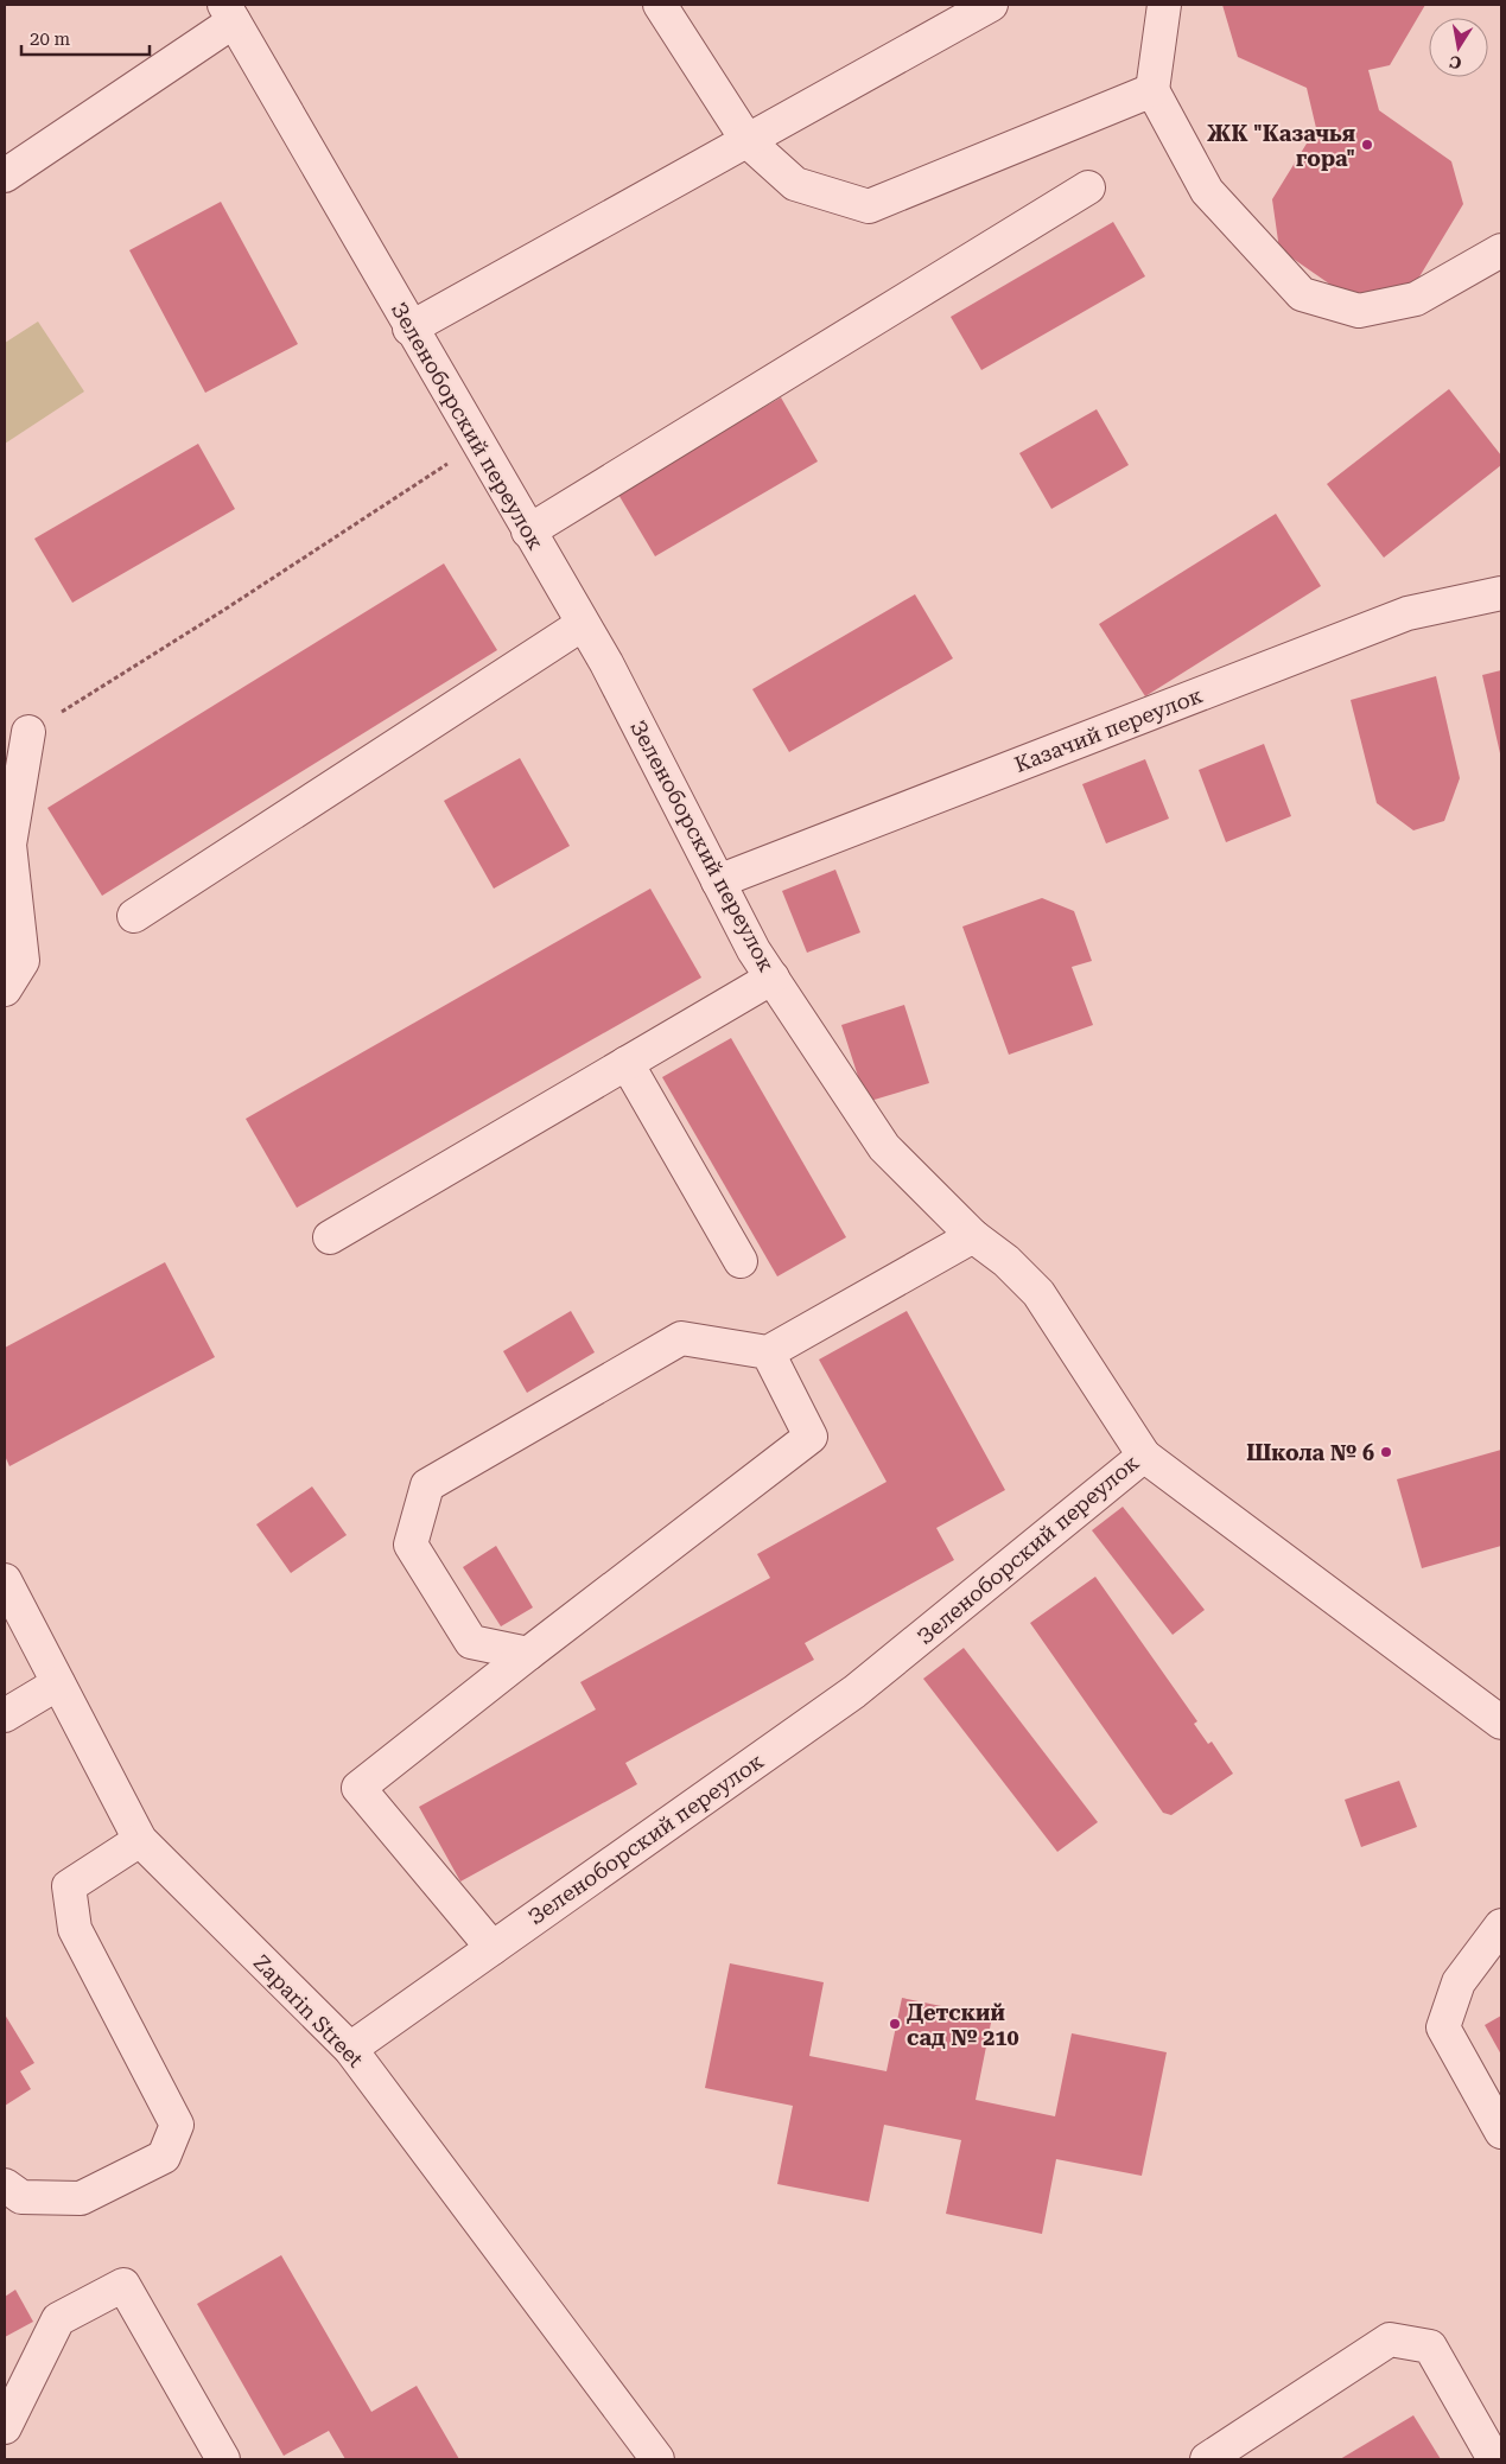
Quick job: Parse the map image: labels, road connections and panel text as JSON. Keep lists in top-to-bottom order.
{
  "streets": {
    "street": ["Зеленоборский переулок", "Казачий переулок", "Zaparin Street"]
  },
  "crossings": [
    ["Зеленоборский переулок", "Казачий переулок"],
    ["Зеленоборский переулок", "Zaparin Street"]
  ],
  "places": ["ЖК \"Казачья гора\"", "Школа № 6", "Детский сад № 210"],
  "scale_bar": "20 m",
  "north": "bottom"
}
